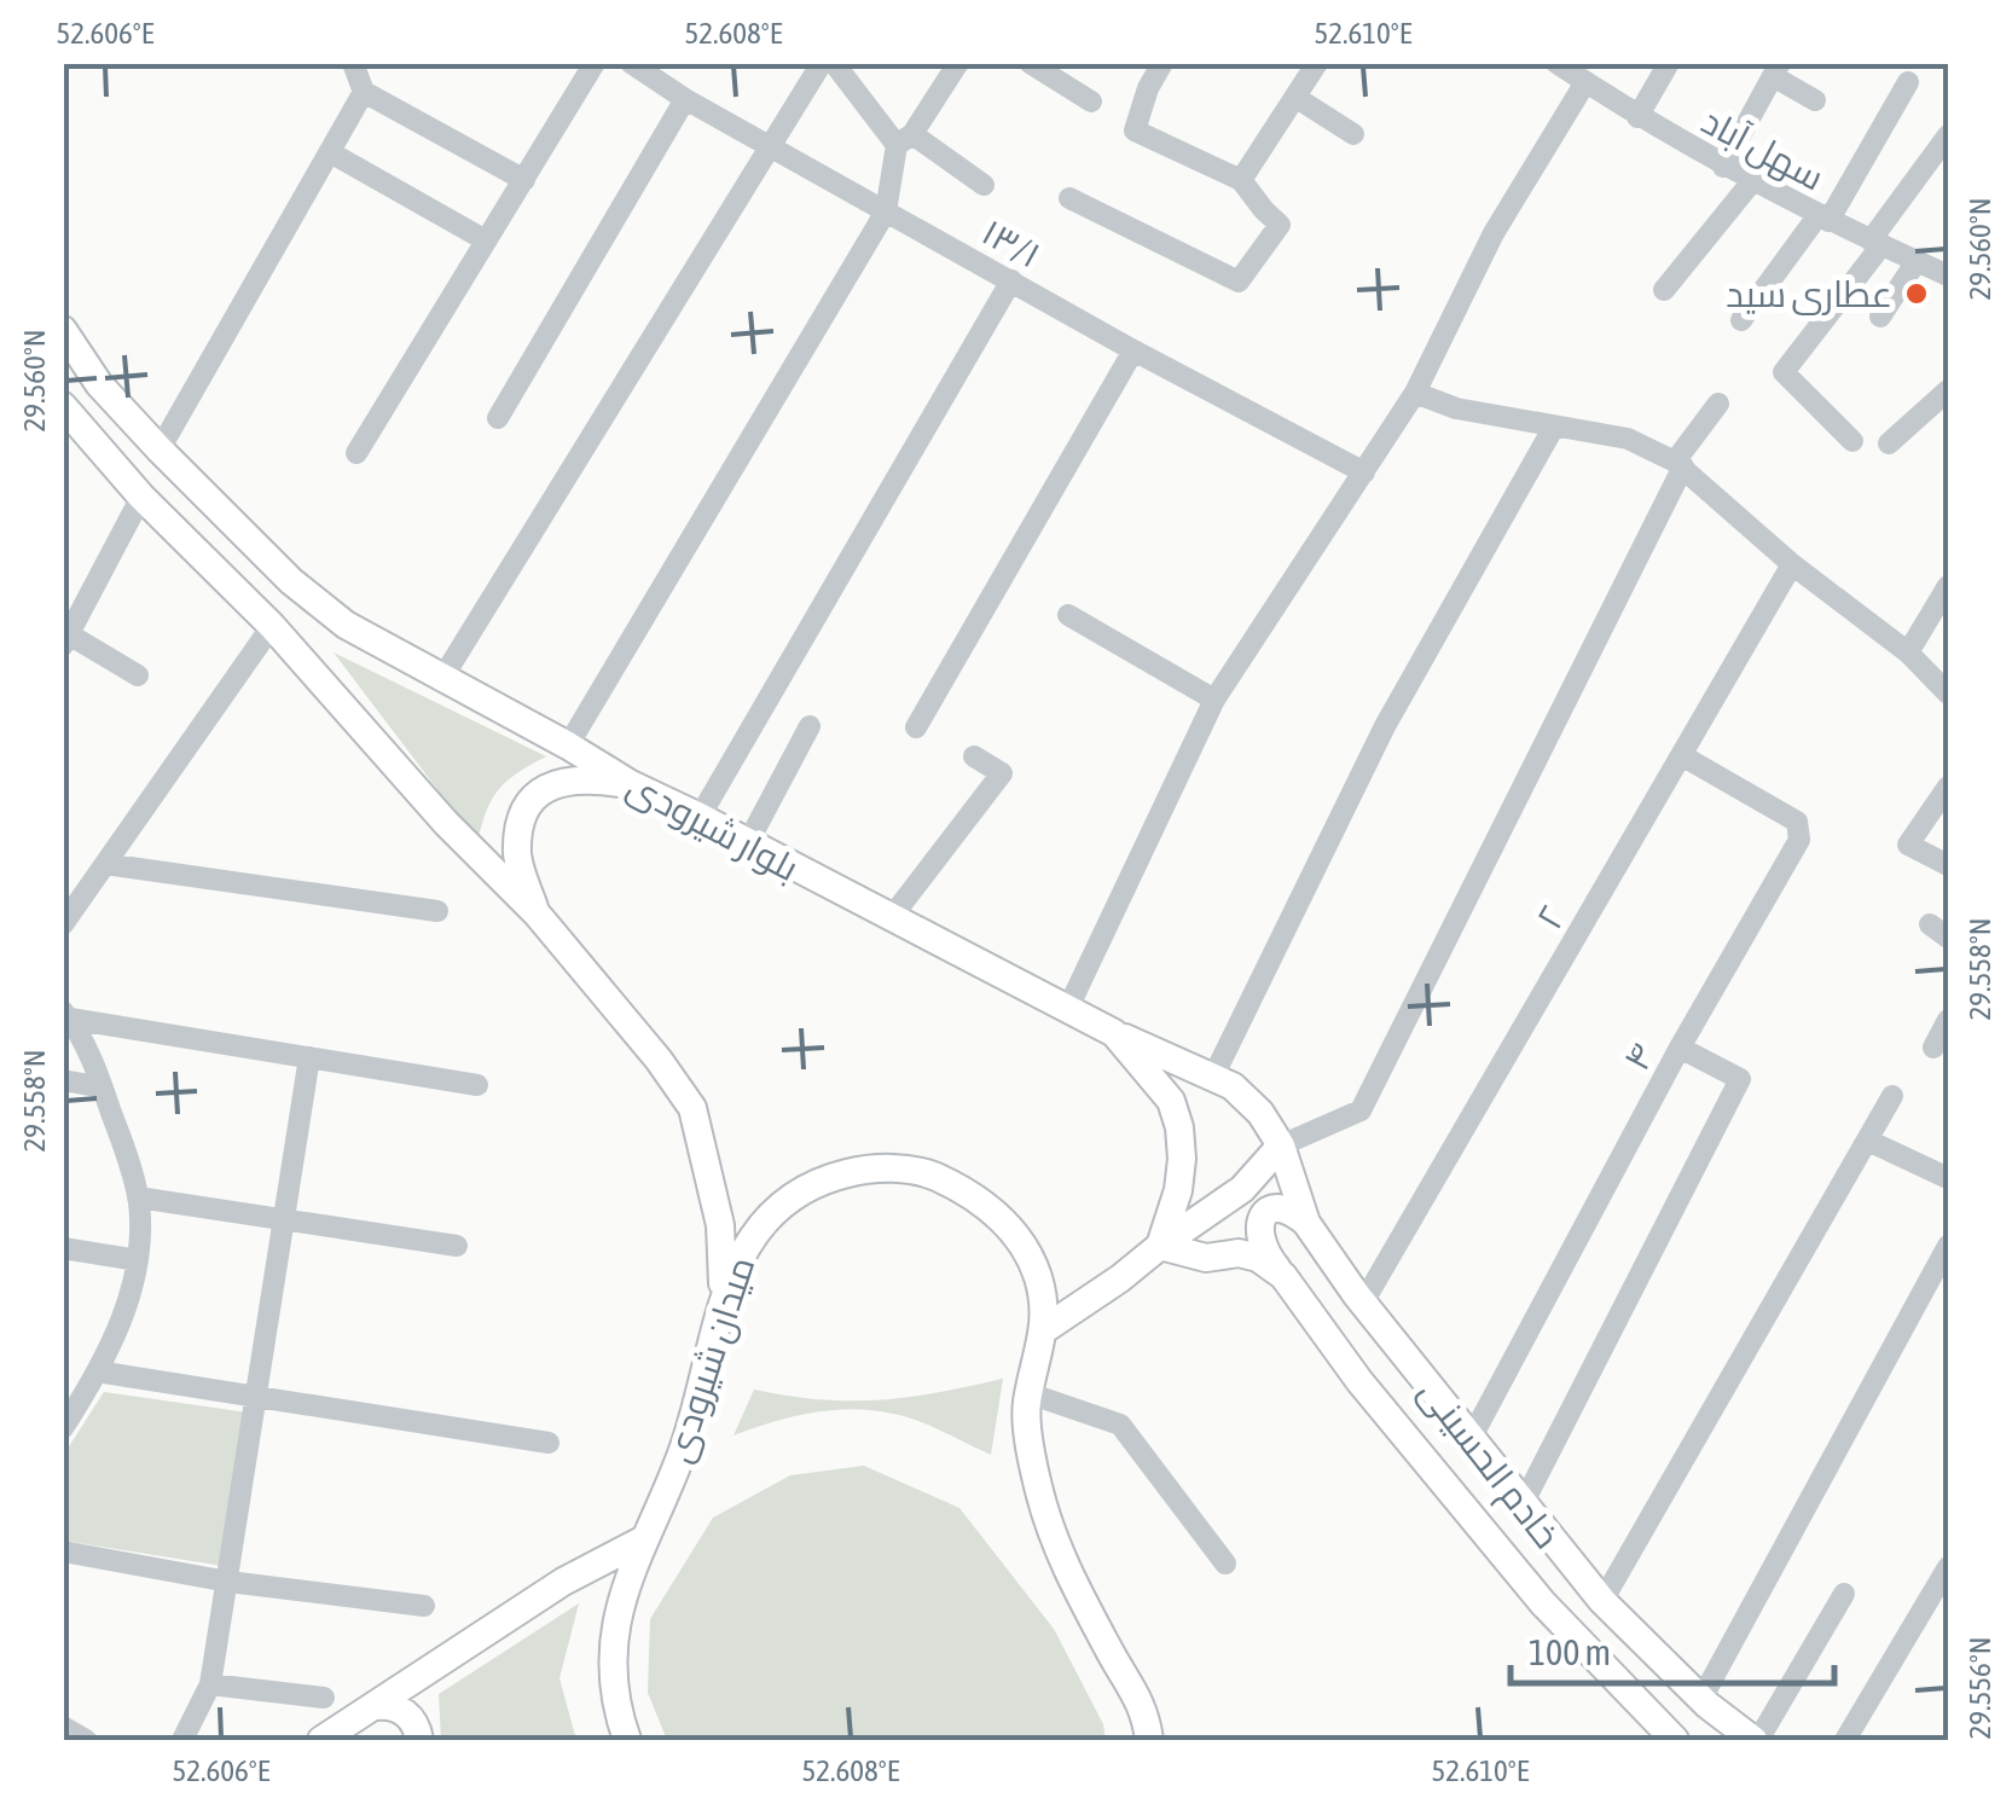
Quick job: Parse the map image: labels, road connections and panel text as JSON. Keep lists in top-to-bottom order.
{
  "streets": {
    "main road": ["بلوار شیرودی", "میدان شیرودی", "خادم الحسینی"],
    "street": [
      "سهل آباد",
      "۱۳/۱",
      "۲",
      "۴"
    ]
  },
  "crossings": [
    ["بلوار شیرودی", "خادم الحسینی"],
    ["۲", "۴"],
    ["۲", "خادم الحسینی"],
    ["۴", "خادم الحسینی"]
  ],
  "places": ["عطاری سید"],
  "scale_bar": "100 m",
  "coordinates": [
    "52.606°E",
    "52.608°E",
    "52.610°E",
    "29.560°N",
    "29.558°N",
    "29.556°N"
  ]
}
